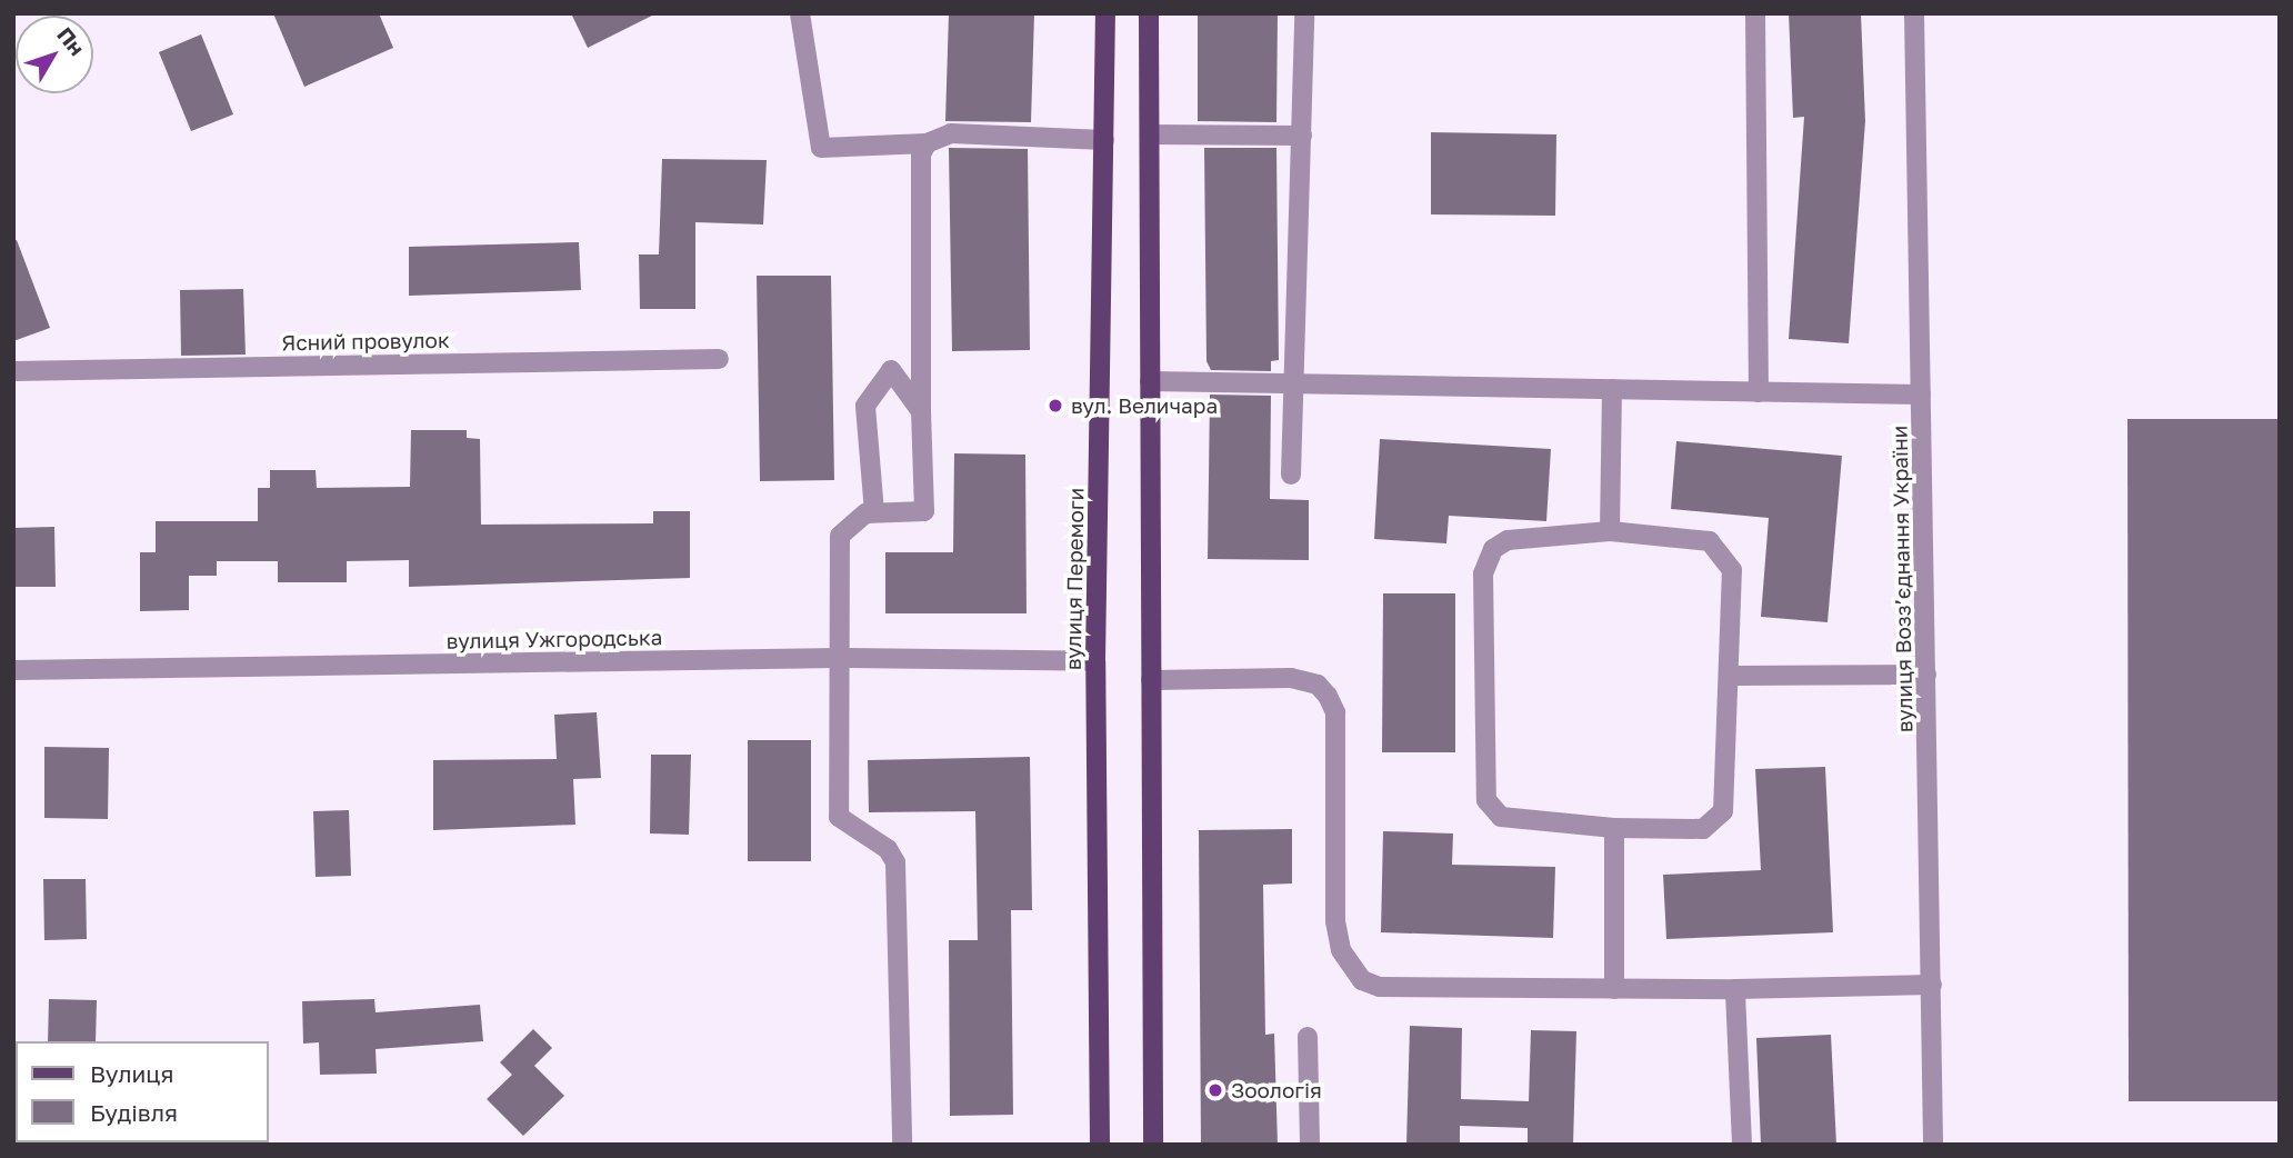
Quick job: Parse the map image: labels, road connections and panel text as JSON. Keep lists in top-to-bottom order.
{
  "streets": {
    "main road": ["вулиця Перемоги"],
    "street": ["Ясний провулок", "вулиця Воззʼєднання України", "вулиця Ужгородська"]
  },
  "crossings": [
    ["вулиця Перемоги", "вулиця Ужгородська"]
  ],
  "places": ["вул. Величара", "Зоологія"],
  "legend": ["Вулиця", "Будівля"],
  "north": "top right"
}
